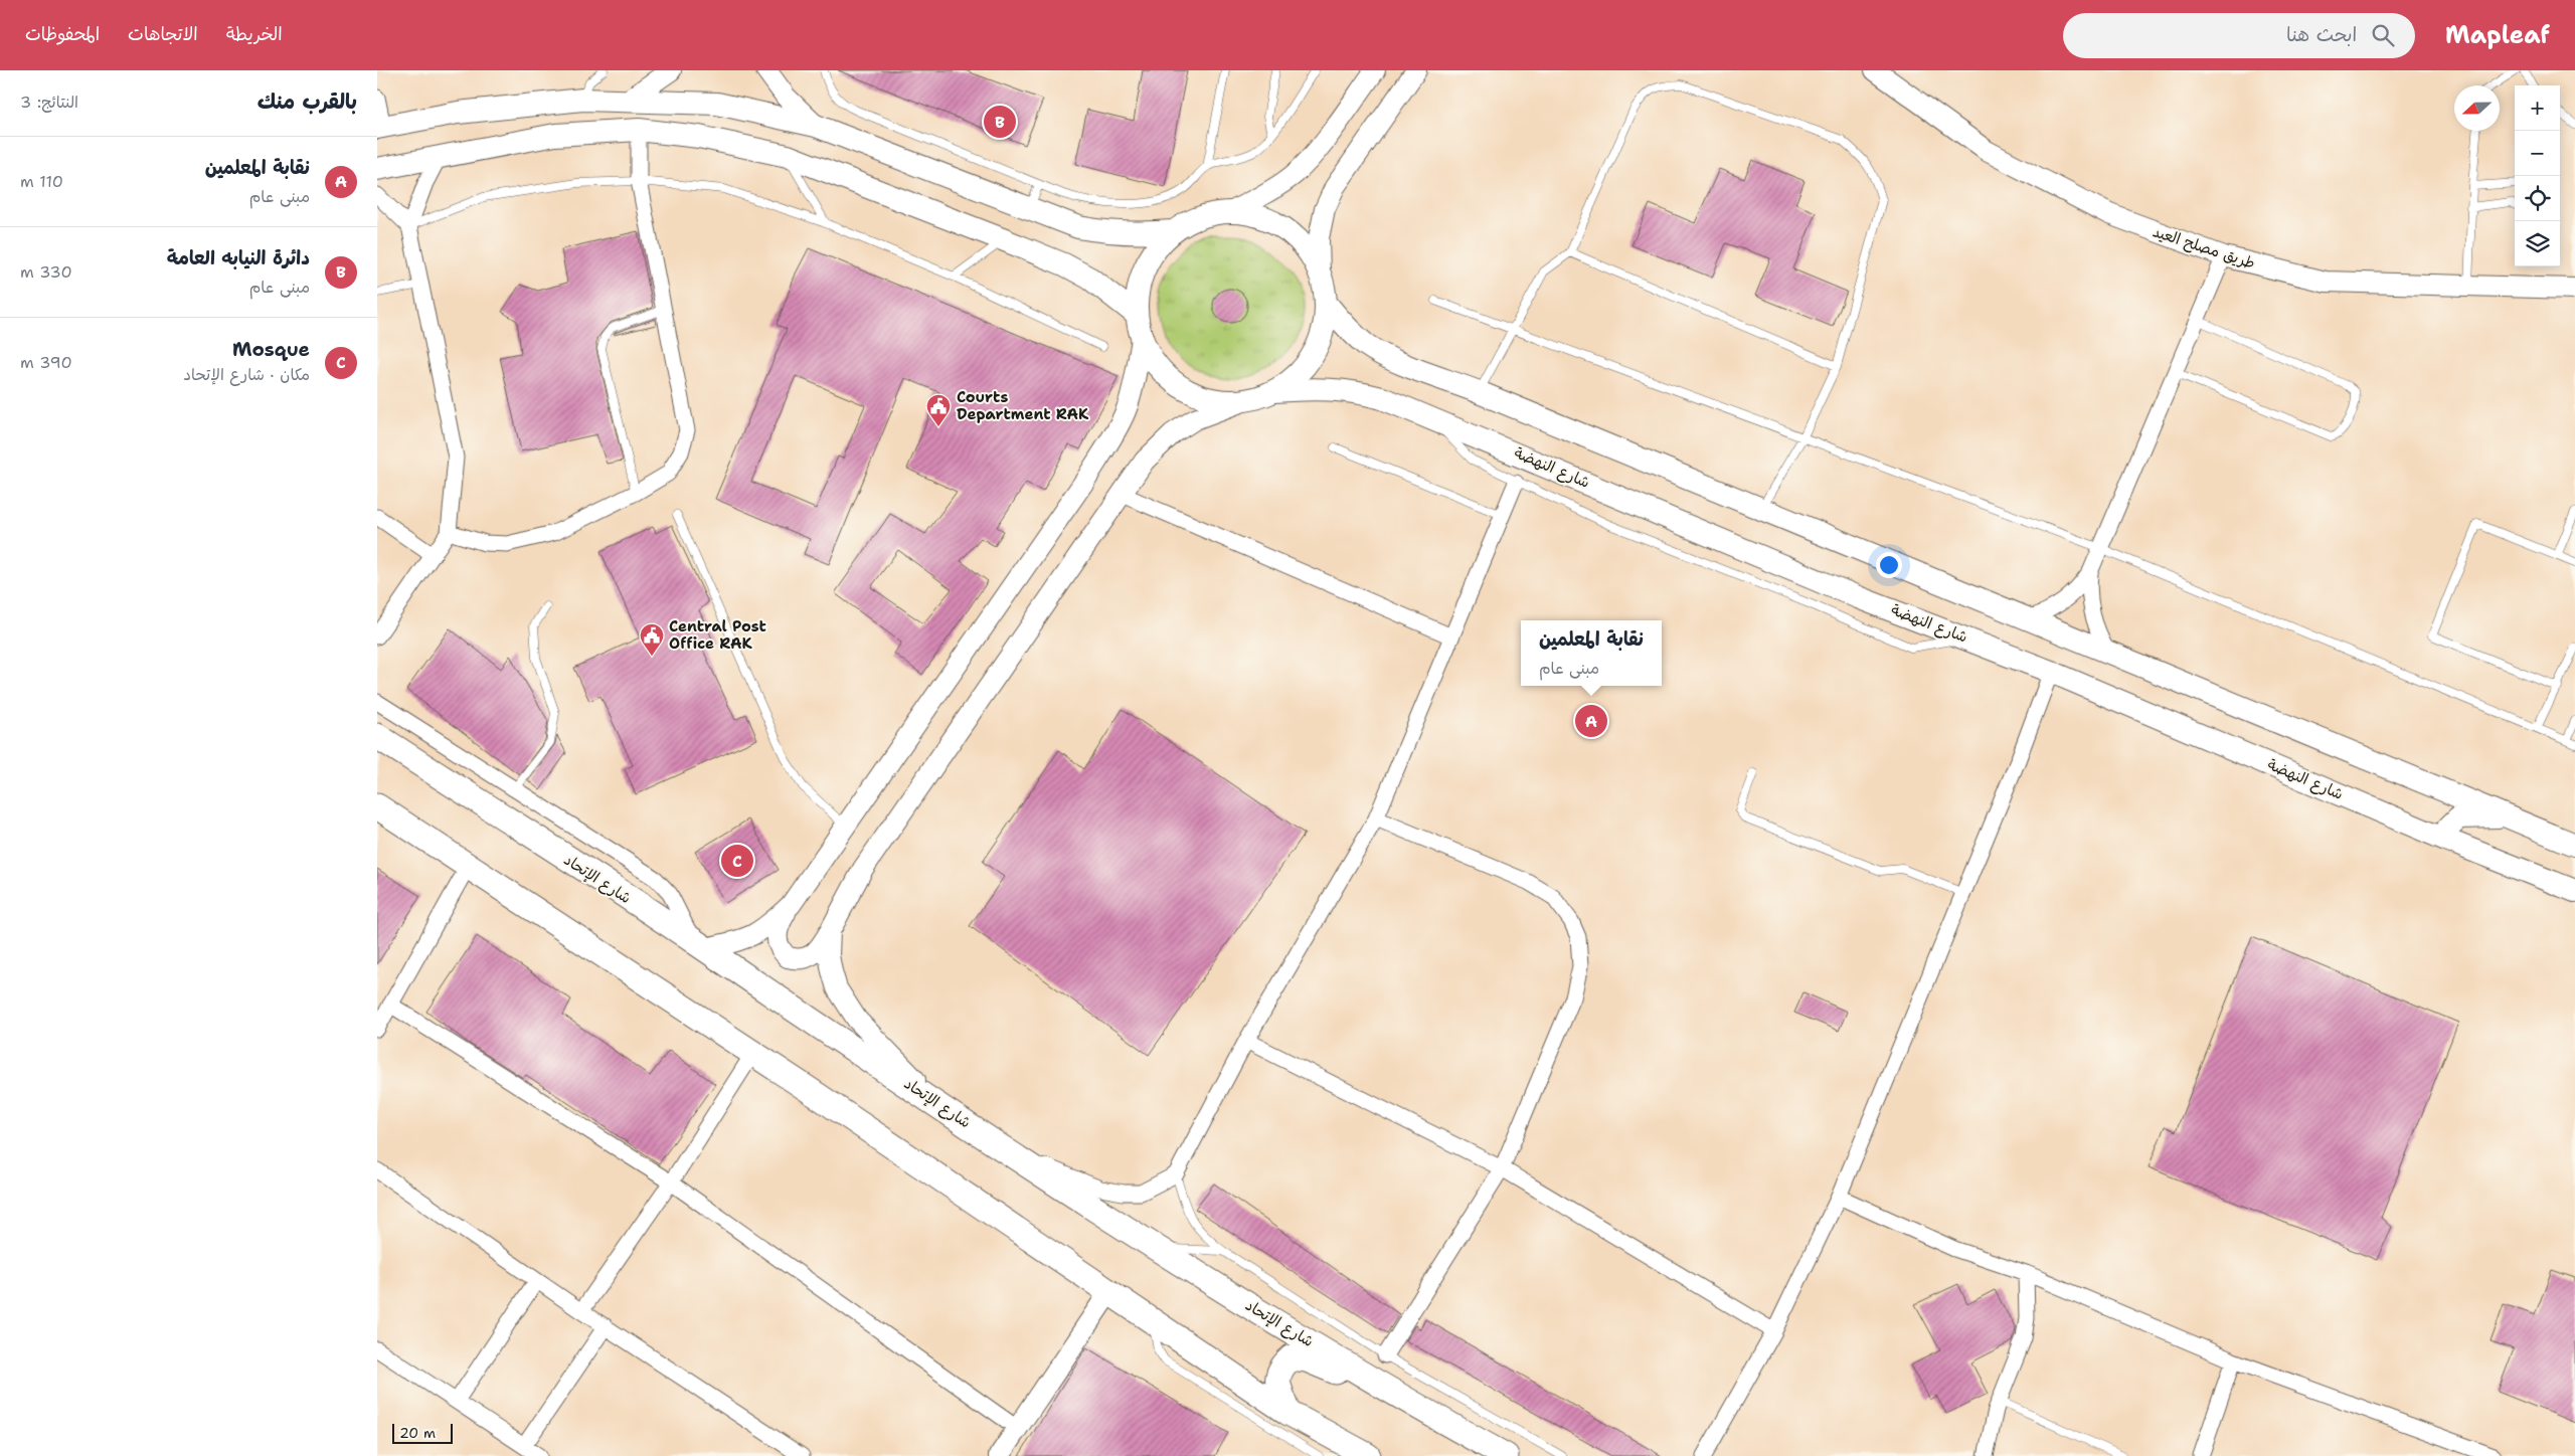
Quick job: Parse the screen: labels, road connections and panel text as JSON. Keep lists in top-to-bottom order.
{
  "streets": {
    "main road": ["شارع النهضة", "شارع الإتحاد"],
    "street": ["طريق مصلح العيد"]
  },
  "places": {
    "public building": ["Courts Department RAK", "Central Post Office RAK"]
  },
  "scale_bar": "20 m",
  "north": "left",
  "page": {
    "header": "Mapleaf",
    "search": "ابحث هنا",
    "nav": ["الخريطة", "الاتجاهات", "المحفوظات"],
    "heading": ["بالقرب منك", "النتائج: 3"],
    "map_buttons": ["+", "−"],
    "pins": ["B", "A", "C"],
    "list": [
      {
        "mark": "A",
        "name": "نقابة المعلمين",
        "note": "مبنى عام",
        "value": "110 m"
      },
      {
        "mark": "B",
        "name": "دائرة النيابه العامة",
        "note": "مبنى عام",
        "value": "330 m"
      },
      {
        "mark": "C",
        "name": "Mosque",
        "note": "مكان · شارع الإتحاد",
        "value": "390 m"
      }
    ],
    "popup": ["نقابة المعلمين", "مبنى عام"],
    "scale": "20 m"
  }
}
